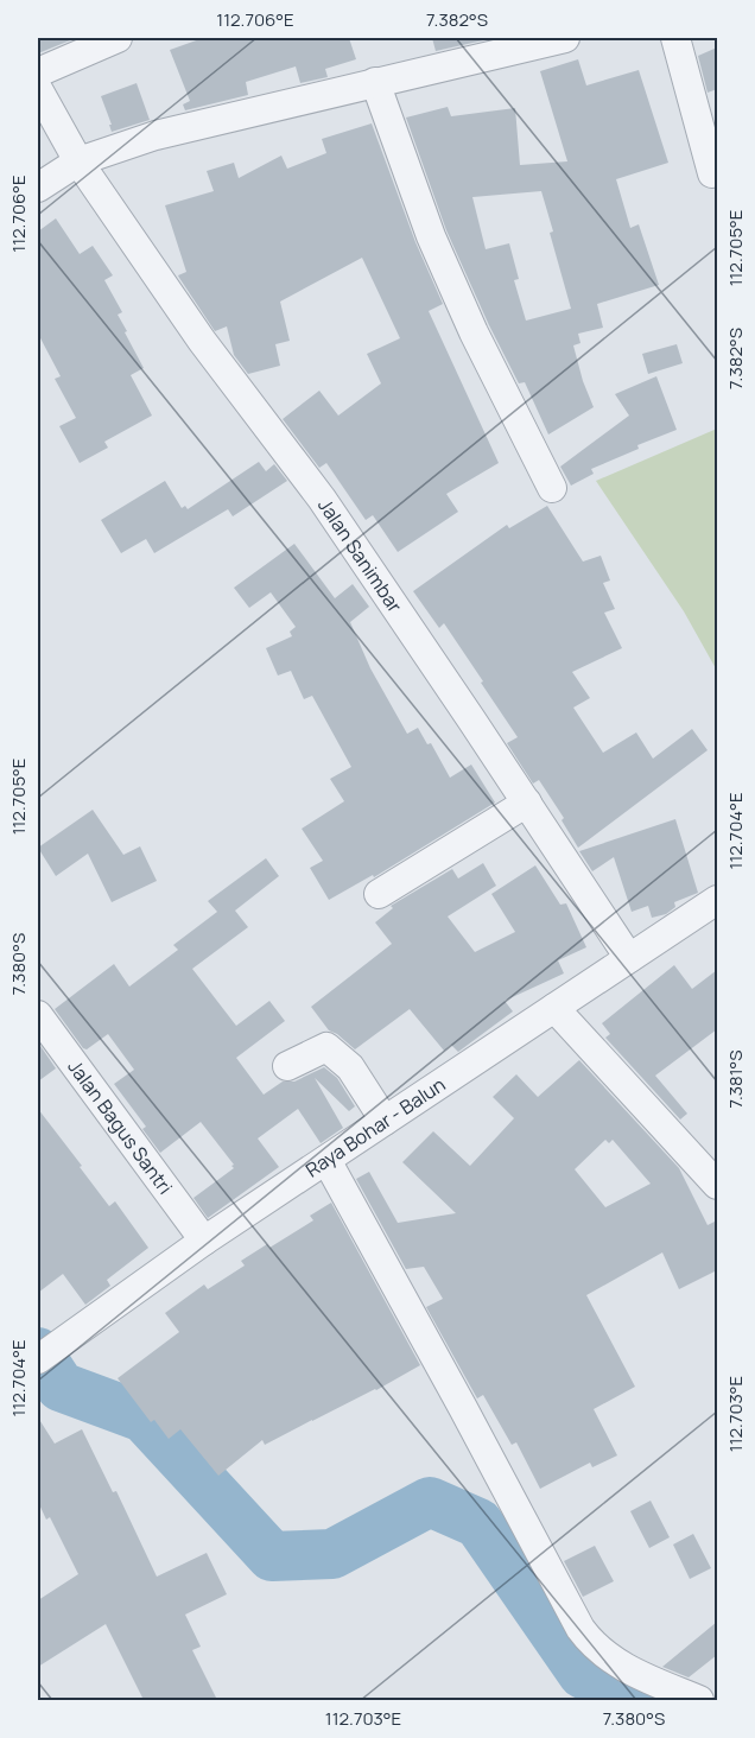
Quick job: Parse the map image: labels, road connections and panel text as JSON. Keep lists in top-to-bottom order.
{
  "streets": {
    "street": ["Jalan Sanimbar", "Raya Bohar - Balun", "Jalan Bagus Santri"]
  },
  "crossings": [
    ["Jalan Sanimbar", "Raya Bohar - Balun"],
    ["Raya Bohar - Balun", "Jalan Bagus Santri"]
  ],
  "coordinates": [
    "112.706°E",
    "7.382°S",
    "112.705°E",
    "112.704°E",
    "7.380°S",
    "7.381°S",
    "112.703°E"
  ]
}
